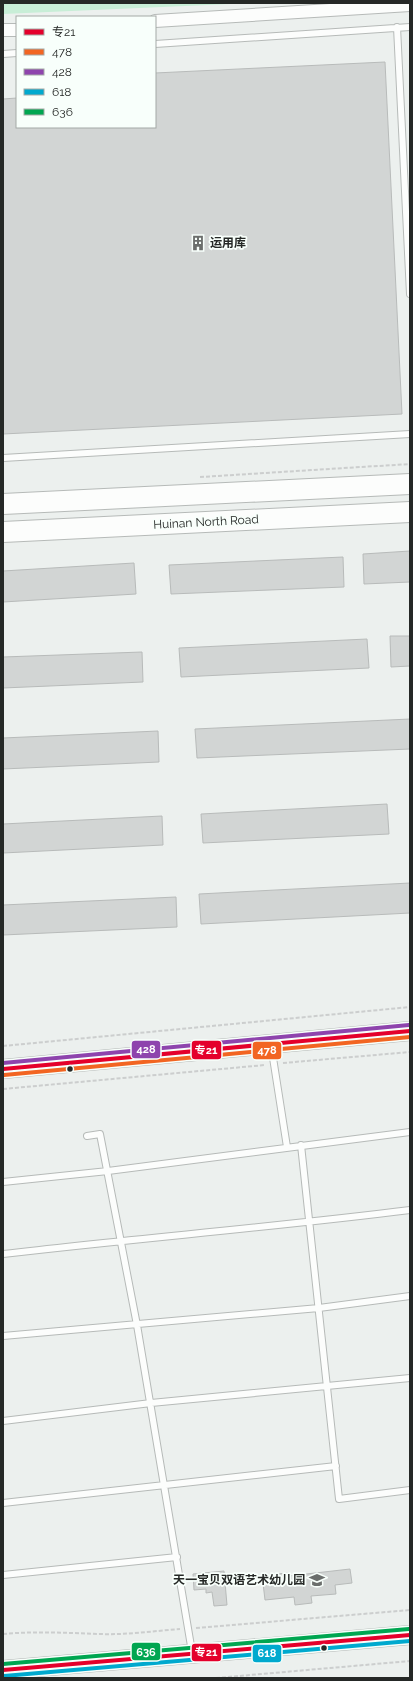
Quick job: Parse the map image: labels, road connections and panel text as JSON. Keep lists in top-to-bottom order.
{
  "streets": {
    "main road": ["Huinan North Road"]
  },
  "places": {
    "building": ["运用库"],
    "school or university": ["天一宝贝双语艺术幼儿园"]
  },
  "lines": [
    "transit line 428",
    "transit line 专21",
    "transit line 478",
    "transit line 636",
    "transit line 618"
  ],
  "legend": [
    "专21",
    "478",
    "428",
    "618",
    "636"
  ]
}
